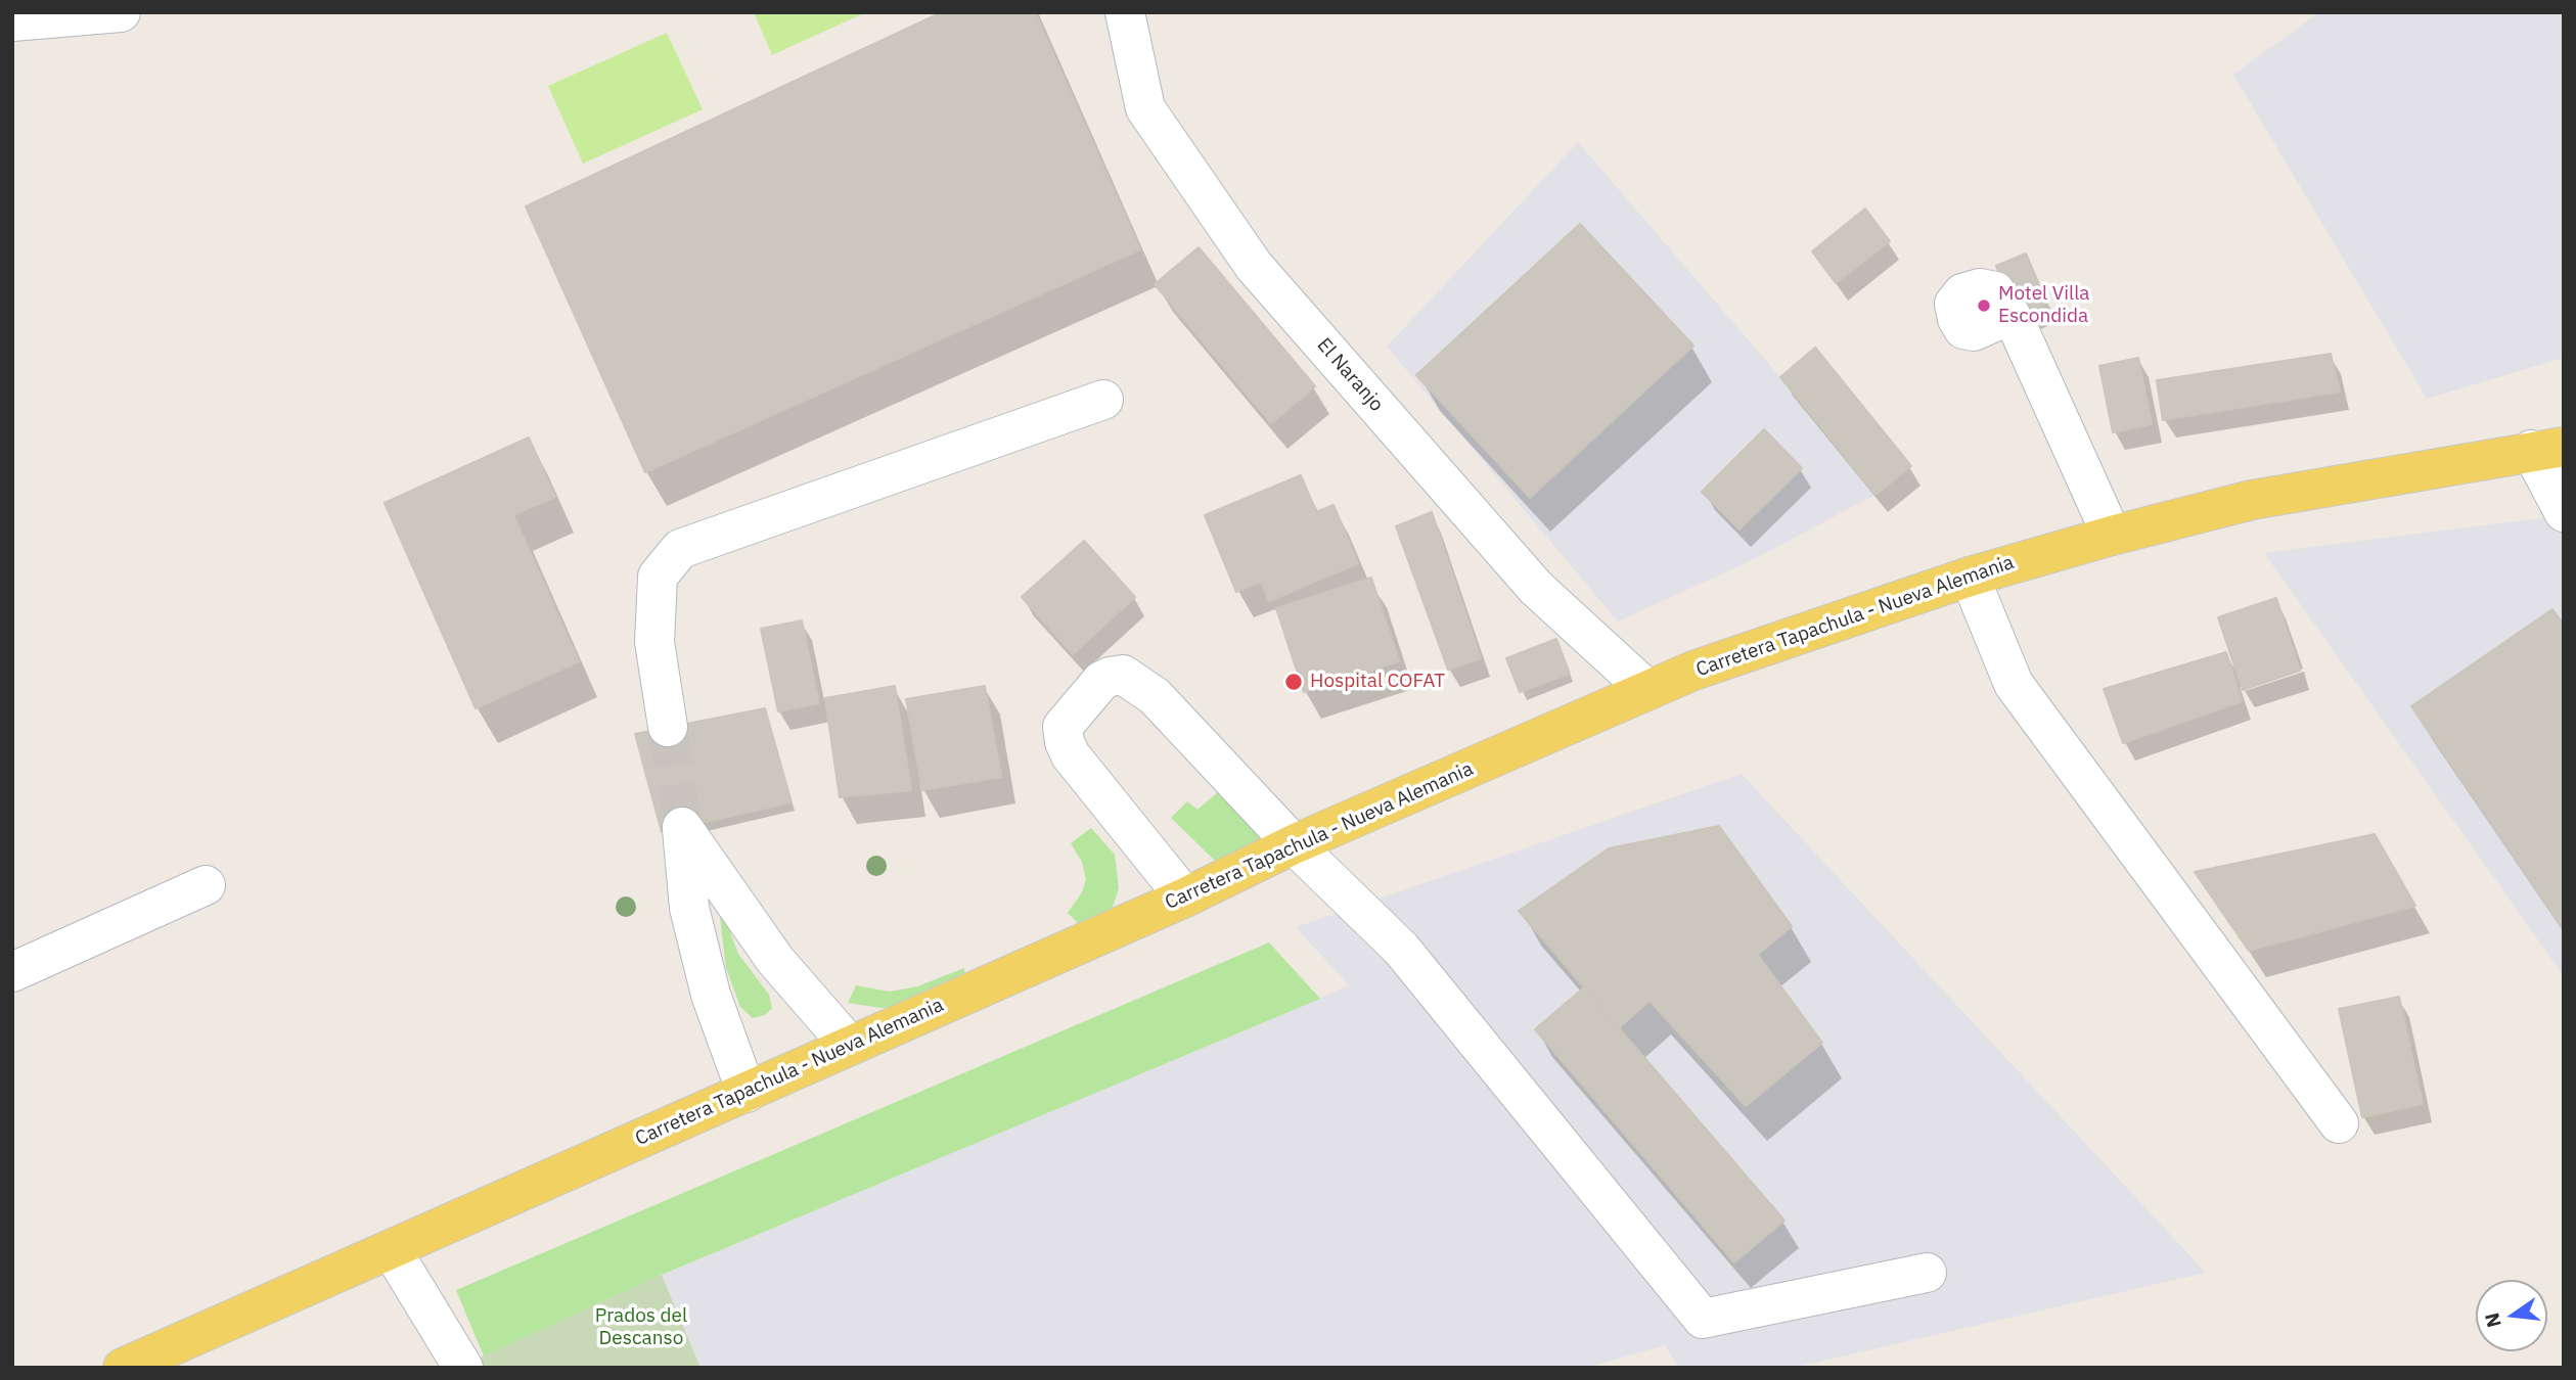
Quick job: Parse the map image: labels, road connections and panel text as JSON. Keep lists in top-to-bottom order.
{
  "streets": {
    "main road": ["Carretera Tapachula - Nueva Alemania"],
    "street": ["El Naranjo"]
  },
  "crossings": [
    ["El Naranjo", "Carretera Tapachula - Nueva Alemania"]
  ],
  "parks": ["Prados del Descanso"],
  "places": ["Motel Villa Escondida", "Hospital COFAT"],
  "north": "left"
}
